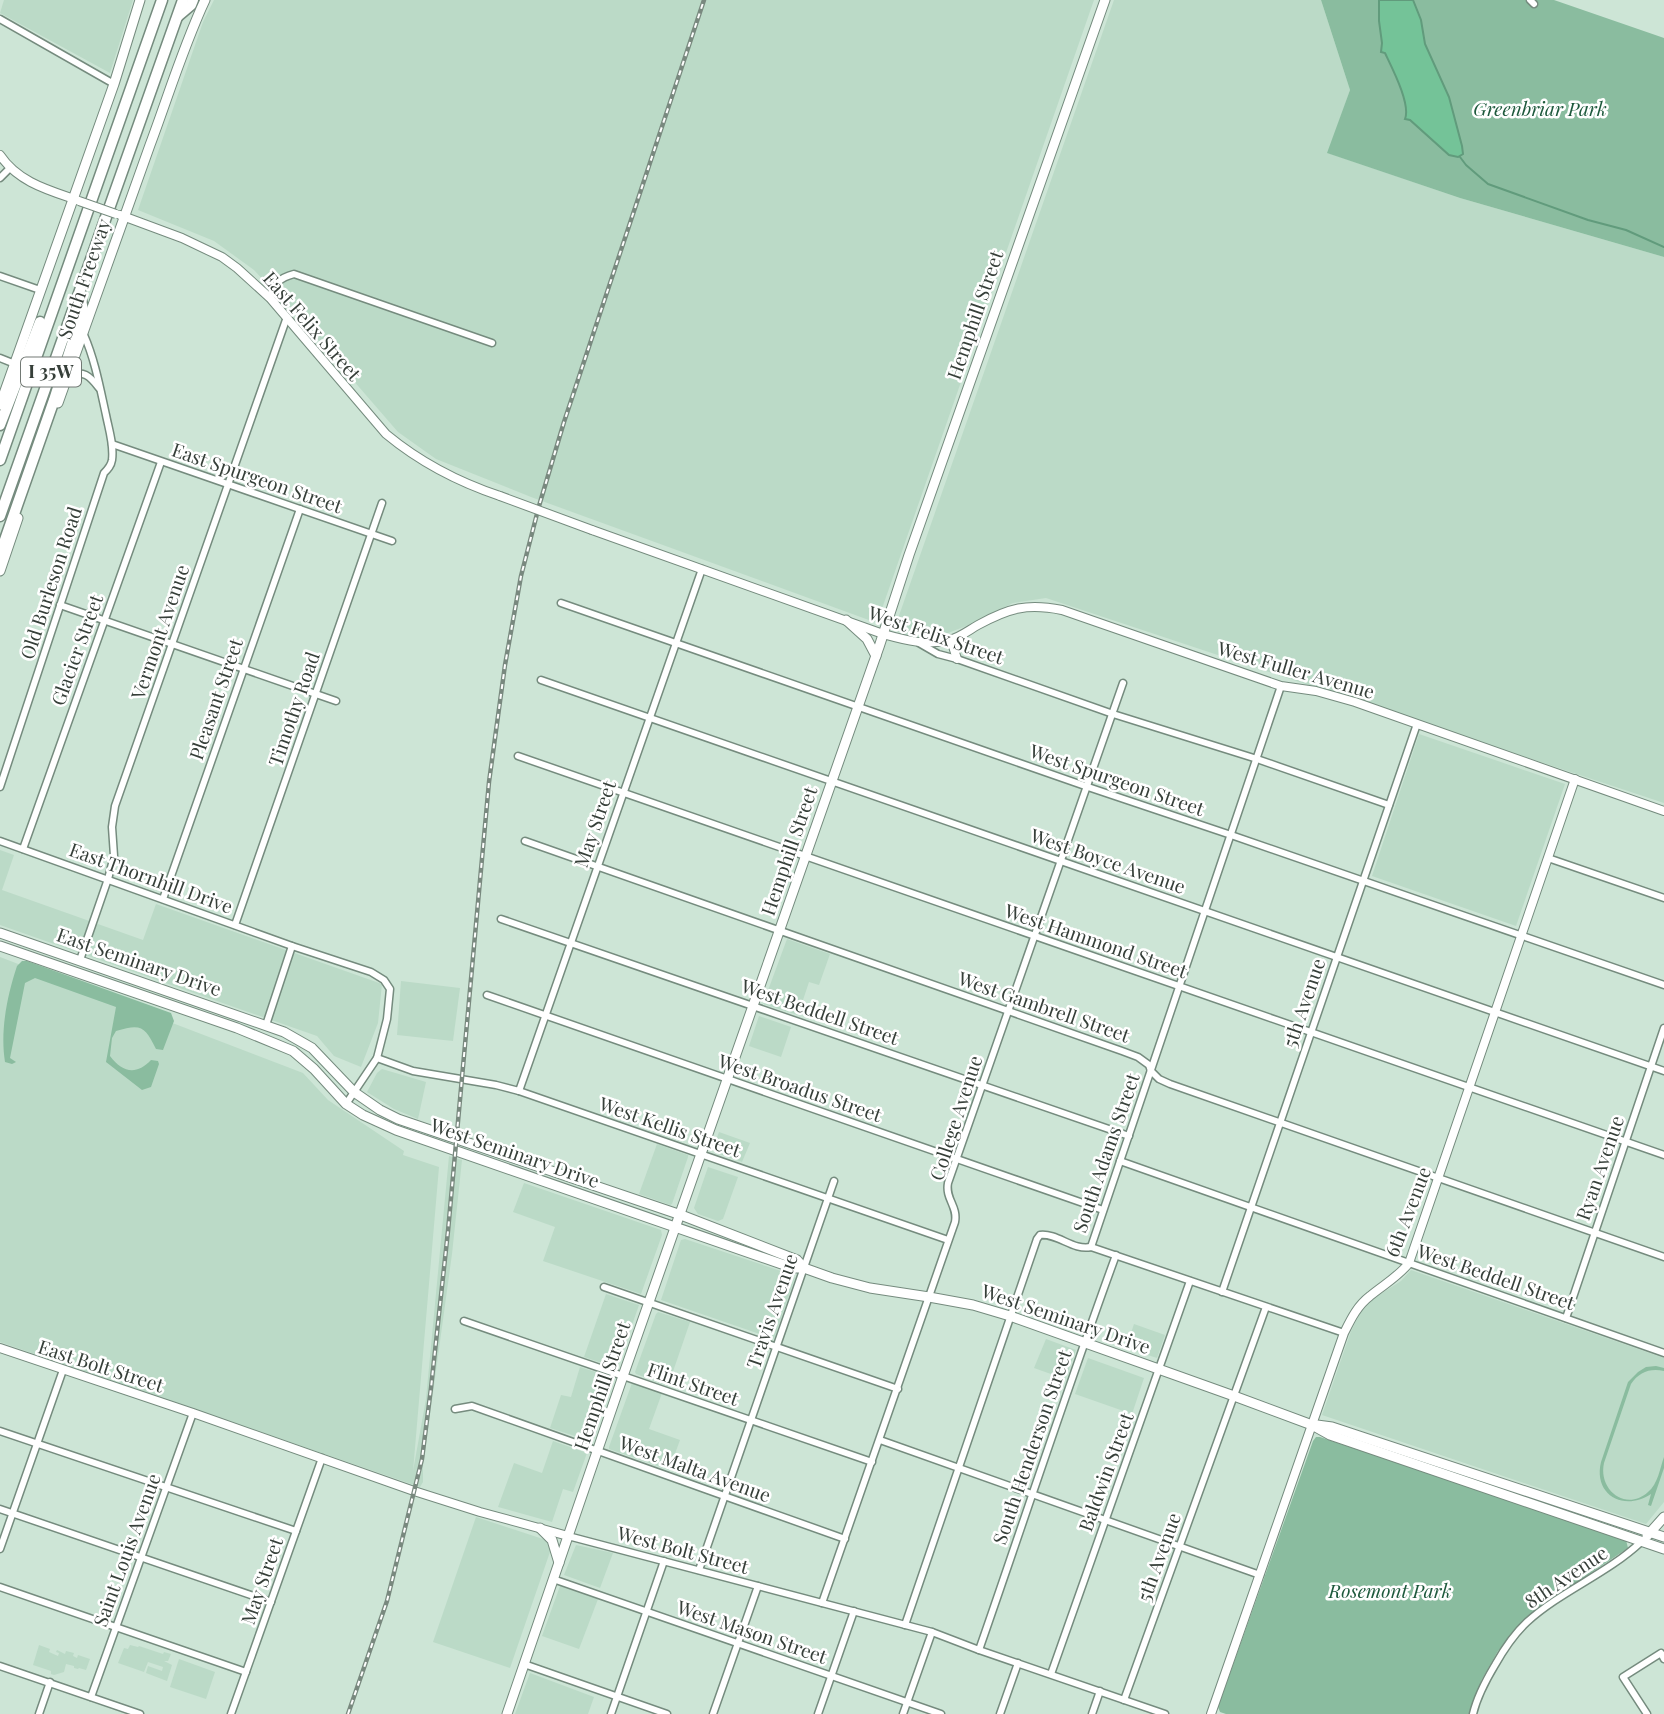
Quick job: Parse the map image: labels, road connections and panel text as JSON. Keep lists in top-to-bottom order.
{
  "streets": {
    "highway": ["South Freeway", "I 35W"],
    "main road": ["Hemphill Street", "East Seminary Drive", "West Seminary Drive"],
    "street": [
      "East Felix Street",
      "East Spurgeon Street",
      "Old Burleson Road",
      "Vermont Avenue",
      "West Felix Street",
      "Glacier Street",
      "West Fuller Avenue",
      "Pleasant Street",
      "Timothy Road",
      "West Spurgeon Street",
      "May Street",
      "West Boyce Avenue",
      "East Thornhill Drive",
      "West Hammond Street",
      "5th Avenue",
      "West Gambrell Street",
      "West Beddell Street",
      "West Broadus Street",
      "College Avenue",
      "West Kellis Street",
      "South Adams Street",
      "Ryan Avenue",
      "6th Avenue",
      "Travis Avenue",
      "East Bolt Street",
      "Flint Street",
      "South Henderson Street",
      "West Malta Avenue",
      "Baldwin Street",
      "Saint Louis Avenue",
      "West Bolt Street",
      "8th Avenue",
      "West Mason Street"
    ]
  },
  "crossings": [
    ["South Freeway", "East Felix Street"],
    ["South Freeway", "Old Burleson Road"],
    ["Hemphill Street", "West Felix Street"],
    ["Hemphill Street", "West Spurgeon Street"],
    ["Hemphill Street", "West Boyce Avenue"],
    ["Hemphill Street", "West Hammond Street"],
    ["Hemphill Street", "West Gambrell Street"],
    ["Hemphill Street", "West Beddell Street"],
    ["Hemphill Street", "West Broadus Street"],
    ["Hemphill Street", "West Kellis Street"],
    ["Hemphill Street", "West Seminary Drive"],
    ["Hemphill Street", "Flint Street"],
    ["Hemphill Street", "West Malta Avenue"],
    ["Hemphill Street", "West Bolt Street"],
    ["Hemphill Street", "West Mason Street"],
    ["East Felix Street", "Vermont Avenue"],
    ["East Felix Street", "West Felix Street"],
    ["East Spurgeon Street", "Old Burleson Road"],
    ["East Spurgeon Street", "Vermont Avenue"],
    ["East Spurgeon Street", "Glacier Street"],
    ["East Spurgeon Street", "Pleasant Street"],
    ["East Spurgeon Street", "Timothy Road"],
    ["Vermont Avenue", "East Thornhill Drive"],
    ["Vermont Avenue", "East Seminary Drive"],
    ["West Felix Street", "West Fuller Avenue"],
    ["West Felix Street", "May Street"],
    ["West Felix Street", "5th Avenue"],
    ["West Felix Street", "College Avenue"],
    ["West Felix Street", "South Adams Street"],
    ["Glacier Street", "East Thornhill Drive"],
    ["West Fuller Avenue", "5th Avenue"],
    ["West Fuller Avenue", "South Adams Street"],
    ["West Fuller Avenue", "6th Avenue"],
    ["Pleasant Street", "East Thornhill Drive"],
    ["Timothy Road", "East Thornhill Drive"],
    ["West Spurgeon Street", "May Street"],
    ["West Spurgeon Street", "5th Avenue"],
    ["West Spurgeon Street", "College Avenue"],
    ["West Spurgeon Street", "South Adams Street"],
    ["West Spurgeon Street", "6th Avenue"],
    ["May Street", "West Boyce Avenue"],
    ["May Street", "West Hammond Street"],
    ["May Street", "West Gambrell Street"],
    ["May Street", "West Beddell Street"],
    ["May Street", "West Broadus Street"],
    ["May Street", "West Kellis Street"],
    ["May Street", "West Bolt Street"],
    ["West Boyce Avenue", "5th Avenue"],
    ["West Boyce Avenue", "College Avenue"],
    ["West Boyce Avenue", "South Adams Street"],
    ["West Boyce Avenue", "Ryan Avenue"],
    ["West Boyce Avenue", "6th Avenue"],
    ["East Thornhill Drive", "West Kellis Street"],
    ["West Hammond Street", "5th Avenue"],
    ["West Hammond Street", "College Avenue"],
    ["West Hammond Street", "South Adams Street"],
    ["West Hammond Street", "Ryan Avenue"],
    ["West Hammond Street", "6th Avenue"],
    ["East Seminary Drive", "West Seminary Drive"],
    ["5th Avenue", "West Gambrell Street"],
    ["5th Avenue", "West Beddell Street"],
    ["5th Avenue", "West Seminary Drive"],
    ["5th Avenue", "West Bolt Street"],
    ["West Gambrell Street", "College Avenue"],
    ["West Gambrell Street", "South Adams Street"],
    ["West Gambrell Street", "Ryan Avenue"],
    ["West Gambrell Street", "6th Avenue"],
    ["West Beddell Street", "College Avenue"],
    ["West Beddell Street", "South Adams Street"],
    ["West Beddell Street", "Ryan Avenue"],
    ["West Beddell Street", "6th Avenue"],
    ["West Broadus Street", "College Avenue"],
    ["West Broadus Street", "South Adams Street"],
    ["College Avenue", "West Kellis Street"],
    ["College Avenue", "West Seminary Drive"],
    ["College Avenue", "Flint Street"],
    ["College Avenue", "West Malta Avenue"],
    ["College Avenue", "West Bolt Street"],
    ["West Kellis Street", "Travis Avenue"],
    ["West Seminary Drive", "6th Avenue"],
    ["West Seminary Drive", "Travis Avenue"],
    ["West Seminary Drive", "South Henderson Street"],
    ["West Seminary Drive", "Baldwin Street"],
    ["West Seminary Drive", "8th Avenue"],
    ["South Adams Street", "South Henderson Street"],
    ["Travis Avenue", "Flint Street"],
    ["Travis Avenue", "West Malta Avenue"],
    ["Travis Avenue", "West Bolt Street"],
    ["East Bolt Street", "Saint Louis Avenue"],
    ["East Bolt Street", "West Bolt Street"],
    ["South Henderson Street", "West Bolt Street"],
    ["Baldwin Street", "West Bolt Street"],
    ["Saint Louis Avenue", "West Bolt Street"]
  ],
  "parks": ["Greenbriar Park", "Rosemont Park"]
}
